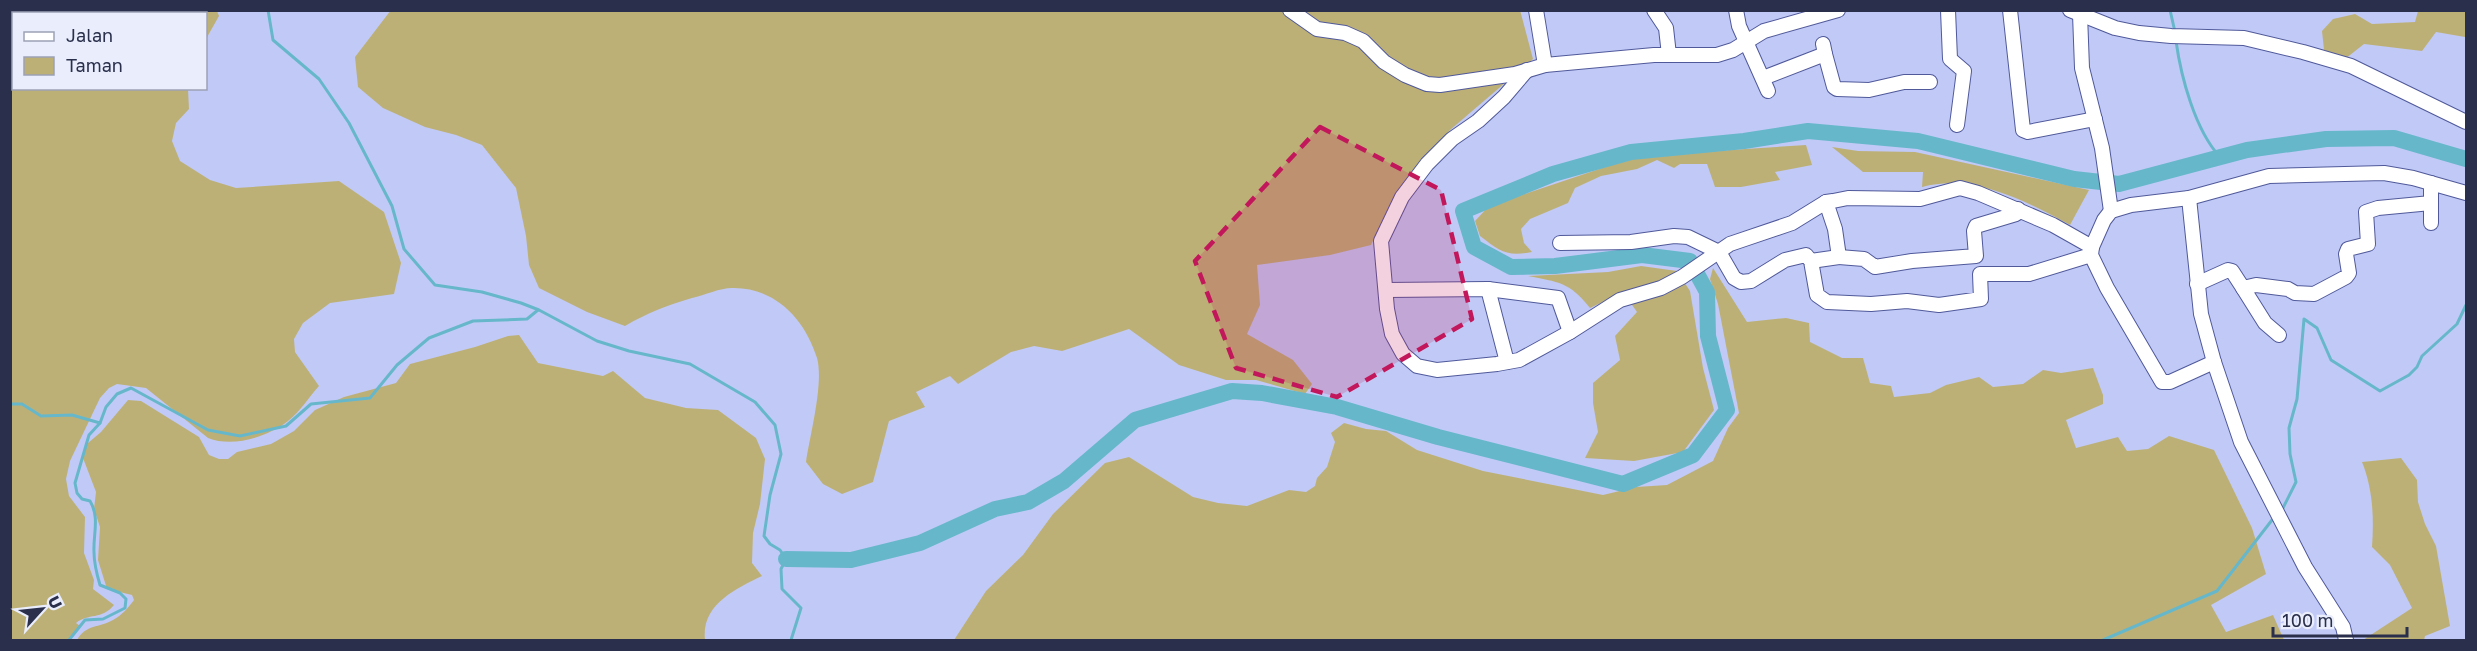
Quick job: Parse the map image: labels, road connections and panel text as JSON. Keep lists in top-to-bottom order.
{
  "legend": ["Jalan", "Taman"],
  "scale_bar": "100 m",
  "north": "top right"
}
